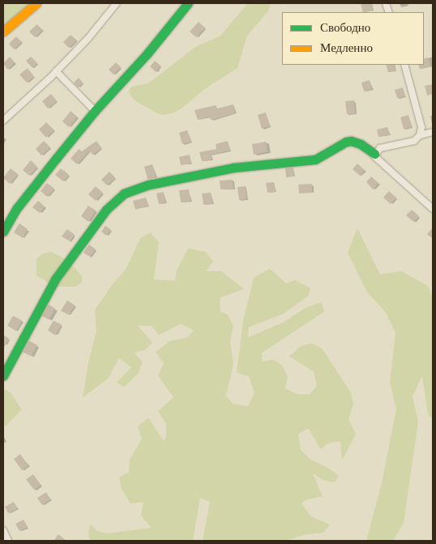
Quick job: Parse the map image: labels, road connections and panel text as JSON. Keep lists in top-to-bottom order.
{
  "legend": ["Свободно", "Медленно"]
}
